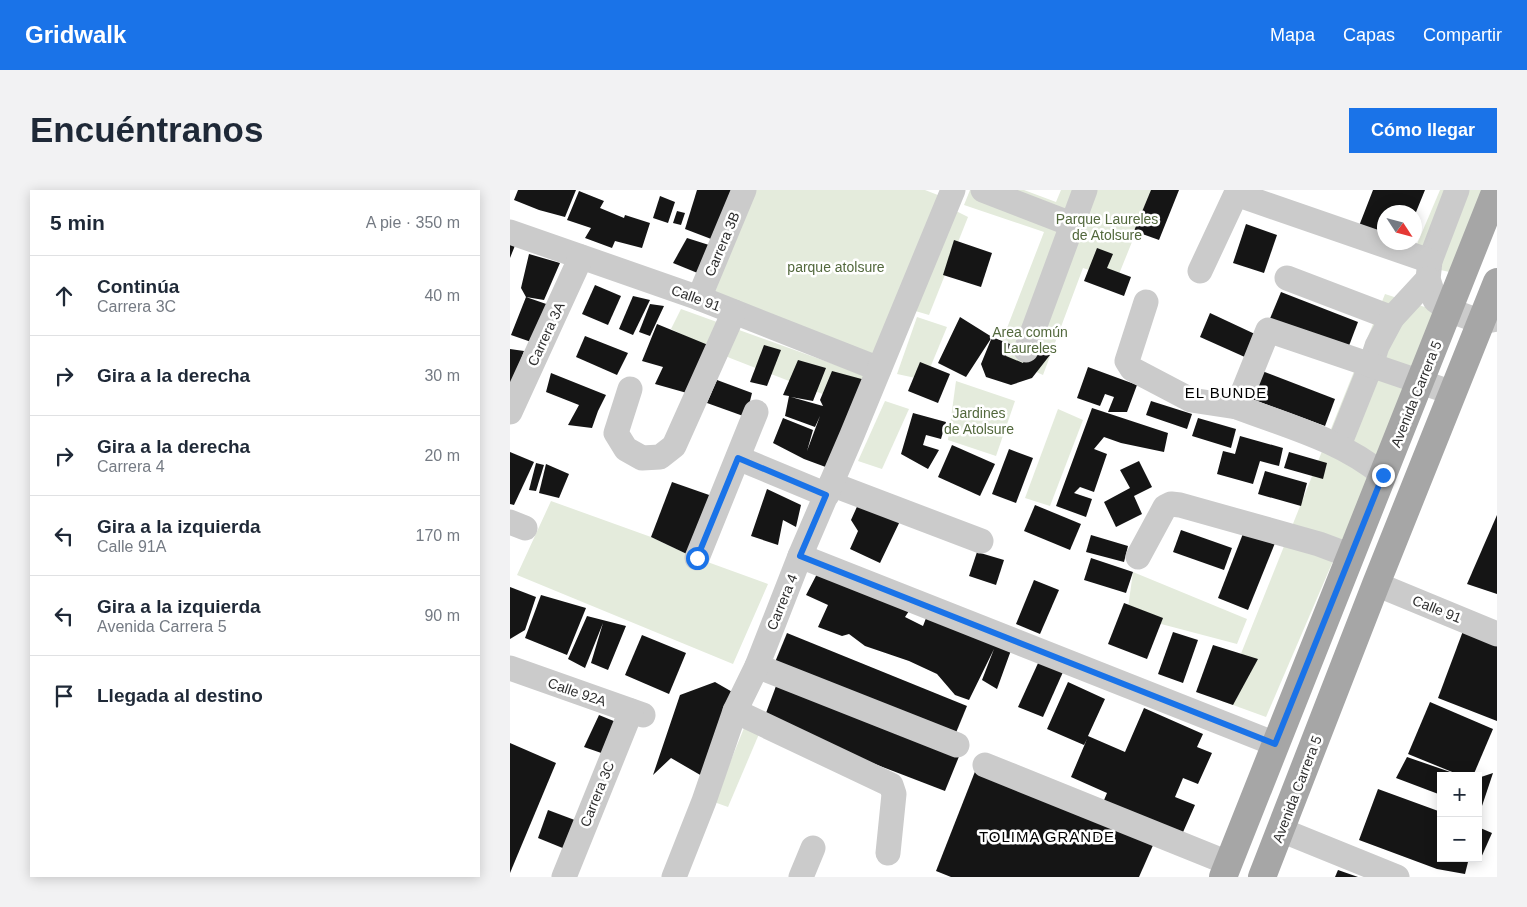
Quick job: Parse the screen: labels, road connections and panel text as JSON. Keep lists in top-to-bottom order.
{
  "streets": {
    "main road": ["Avenida Carrera 5"],
    "street": [
      "Carrera 3B",
      "Calle 91",
      "Carrera 3A",
      "Carrera 4",
      "Calle 92A",
      "Carrera 3C"
    ]
  },
  "crossings": [
    ["Carrera 3B", "Calle 91"],
    ["Calle 91", "Carrera 3A"],
    ["Calle 91", "Avenida Carrera 5"],
    ["Calle 91", "Carrera 4"],
    ["Calle 92A", "Carrera 3C"]
  ],
  "districts": ["EL BUNDE", "TOLIMA GRANDE"],
  "parks": [
    "Parque Laureles de Atolsure",
    "parque atolsure",
    "Area común Laureles",
    "Jardines de Atolsure"
  ],
  "north": "bottom right",
  "page": {
    "header": "Gridwalk",
    "nav": ["Mapa", "Capas", "Compartir"],
    "buttons": "Cómo llegar",
    "title": "Encuéntranos",
    "heading": ["5 min", "A pie · 350 m"],
    "list": [
      ["Continúa", "Carrera 3C", "40 m"],
      ["Gira a la derecha", "30 m"],
      ["Gira a la derecha", "Carrera 4", "20 m"],
      ["Gira a la izquierda", "Calle 91A", "170 m"],
      ["Gira a la izquierda", "Avenida Carrera 5", "90 m"],
      "Llegada al destino"
    ],
    "map_buttons": ["+", "−"]
  }
}
